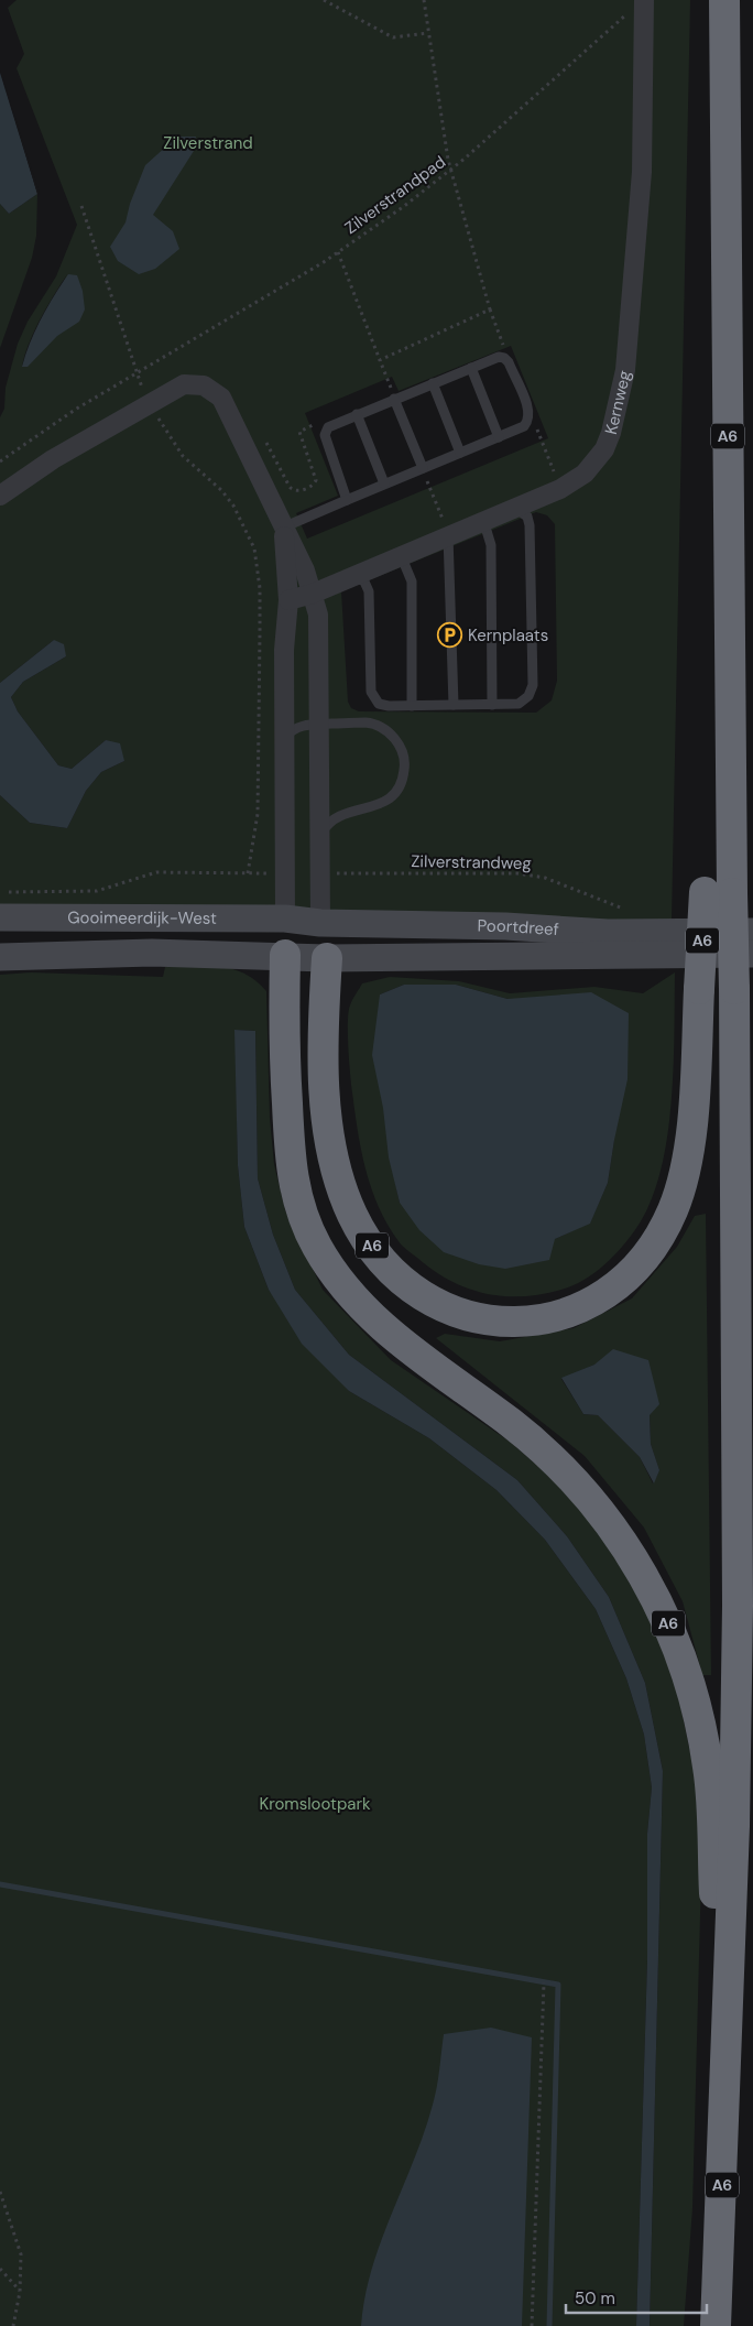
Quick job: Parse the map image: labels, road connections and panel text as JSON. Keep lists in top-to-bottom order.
{
  "streets": {
    "highway": ["A6"],
    "main road": ["Gooimeerdijk-West", "Poortdreef"],
    "street": ["Kernweg"],
    "path": ["Zilverstrandpad", "Zilverstrandweg"]
  },
  "crossings": [
    ["A6", "Gooimeerdijk-West"],
    ["A6", "Poortdreef"],
    ["Gooimeerdijk-West", "Poortdreef"]
  ],
  "parks": ["Zilverstrand", "Kromslootpark"],
  "places": {
    "parking": ["Kernplaats"]
  },
  "scale_bar": "50 m"
}
